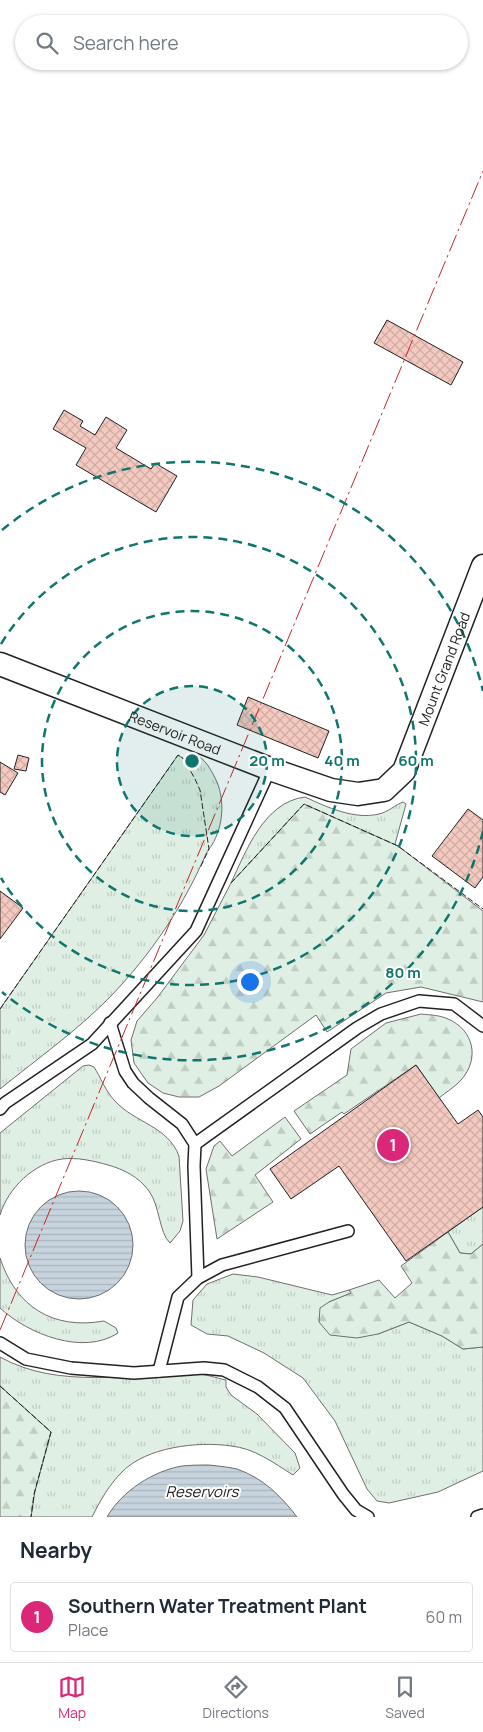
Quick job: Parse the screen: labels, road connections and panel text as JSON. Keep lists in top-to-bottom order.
{
  "streets": {
    "street": ["Mount Grand Road", "Reservoir Road"]
  },
  "crossings": [
    ["Mount Grand Road", "Reservoir Road"]
  ],
  "water": ["Reservoirs"],
  "page": {
    "search": "Search here",
    "pins": "1",
    "heading": "Nearby",
    "list": [
      {
        "mark": "1",
        "name": "Southern Water Treatment Plant",
        "note": "Place",
        "value": "60 m"
      }
    ],
    "nav": ["Map", "Directions", "Saved"]
  },
  "rings": [
    "20 m",
    "40 m",
    "60 m",
    "80 m"
  ]
}
